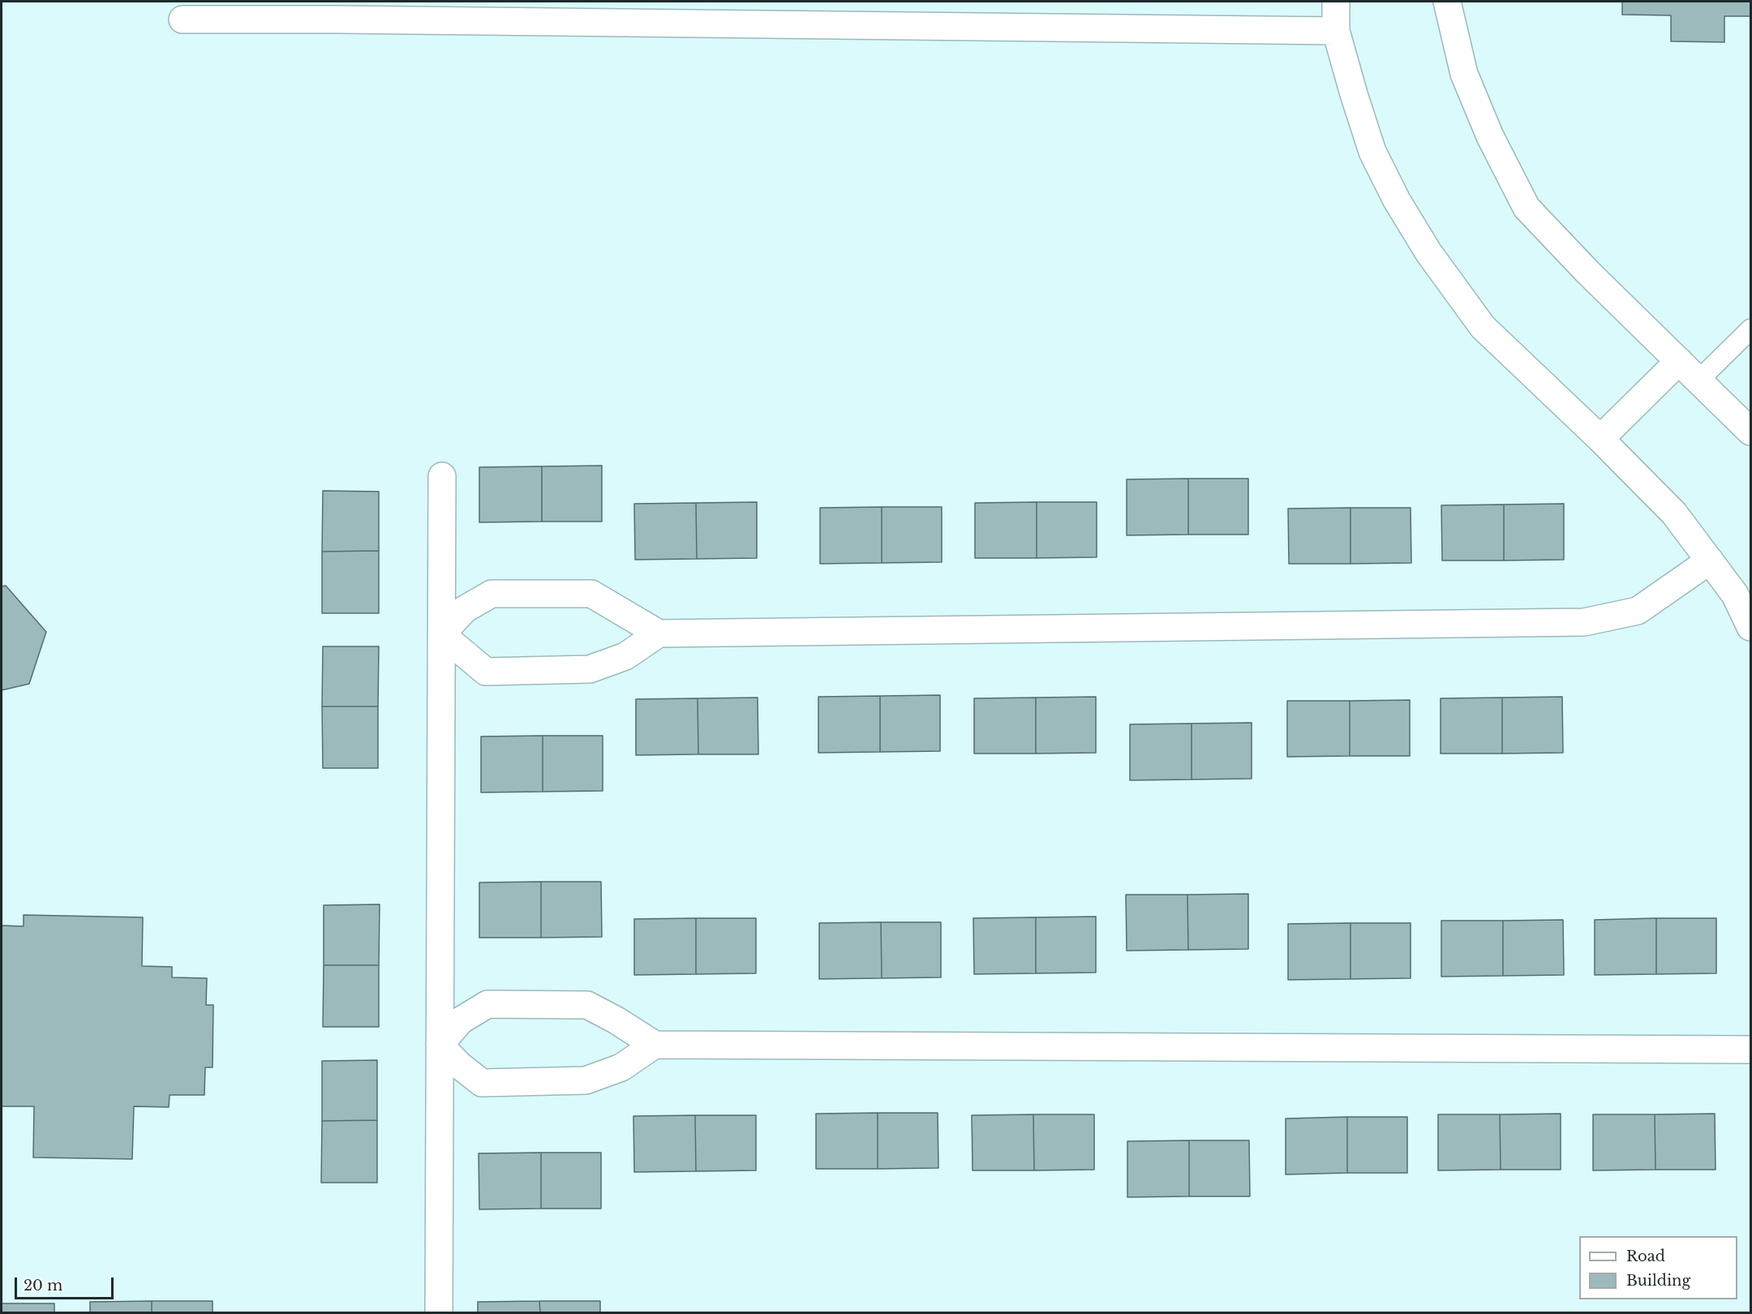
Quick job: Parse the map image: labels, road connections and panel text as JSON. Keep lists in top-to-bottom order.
{
  "legend": ["Road", "Building"],
  "scale_bar": "20 m"
}
